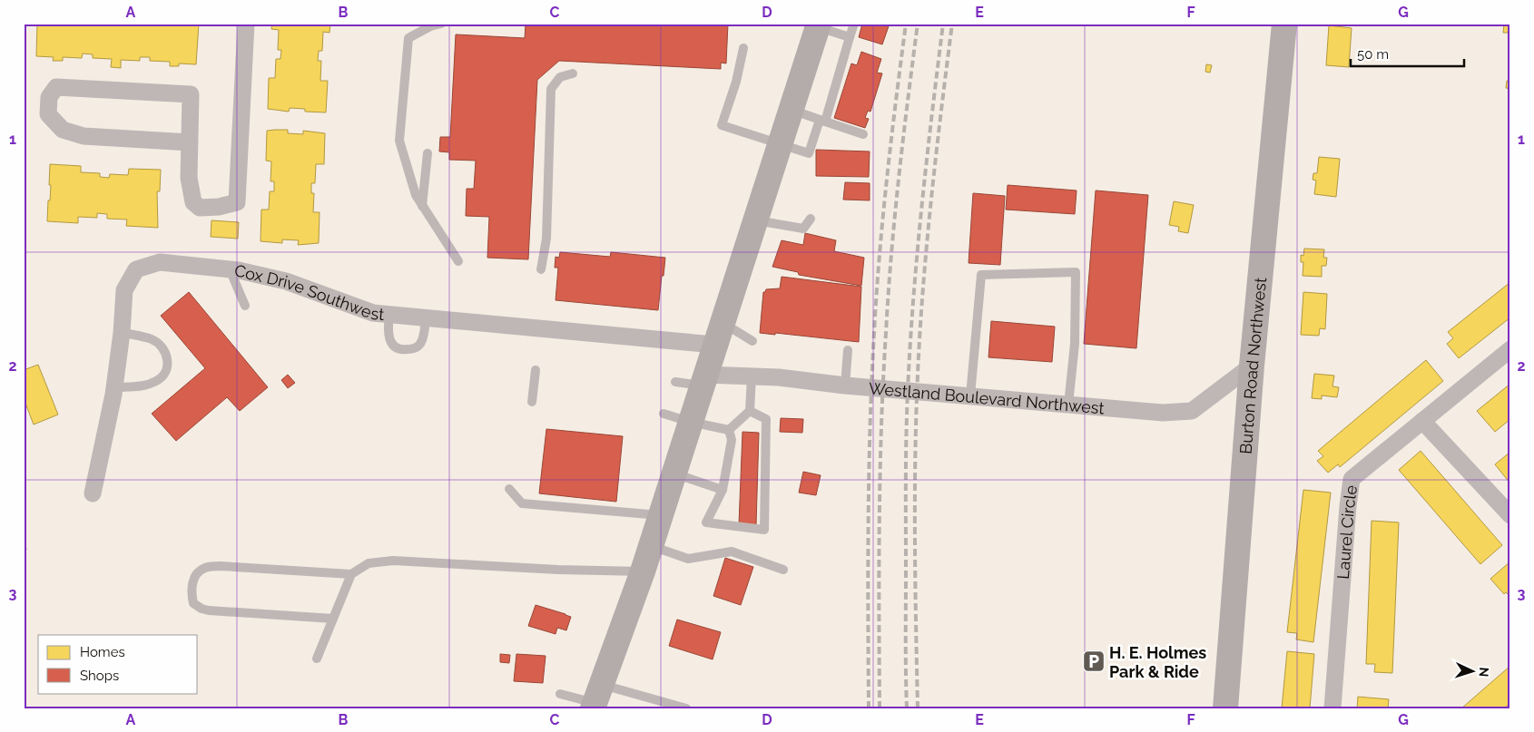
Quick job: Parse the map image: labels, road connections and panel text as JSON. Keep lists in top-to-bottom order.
{
  "streets": {
    "street": [
      "Cox Drive Southwest",
      "Burton Road Northwest",
      "Westland Boulevard Northwest",
      "Laurel Circle"
    ]
  },
  "crossings": [
    ["Burton Road Northwest", "Westland Boulevard Northwest"]
  ],
  "places": {
    "parking": ["H. E. Holmes Park & Ride"]
  },
  "legend": ["Homes", "Shops"],
  "scale_bar": "50 m",
  "north": "right",
  "grid": {
    "columns": [
      "A",
      "B",
      "C",
      "D",
      "E",
      "F",
      "G"
    ],
    "rows": ["1", "2", "3"]
  }
}
